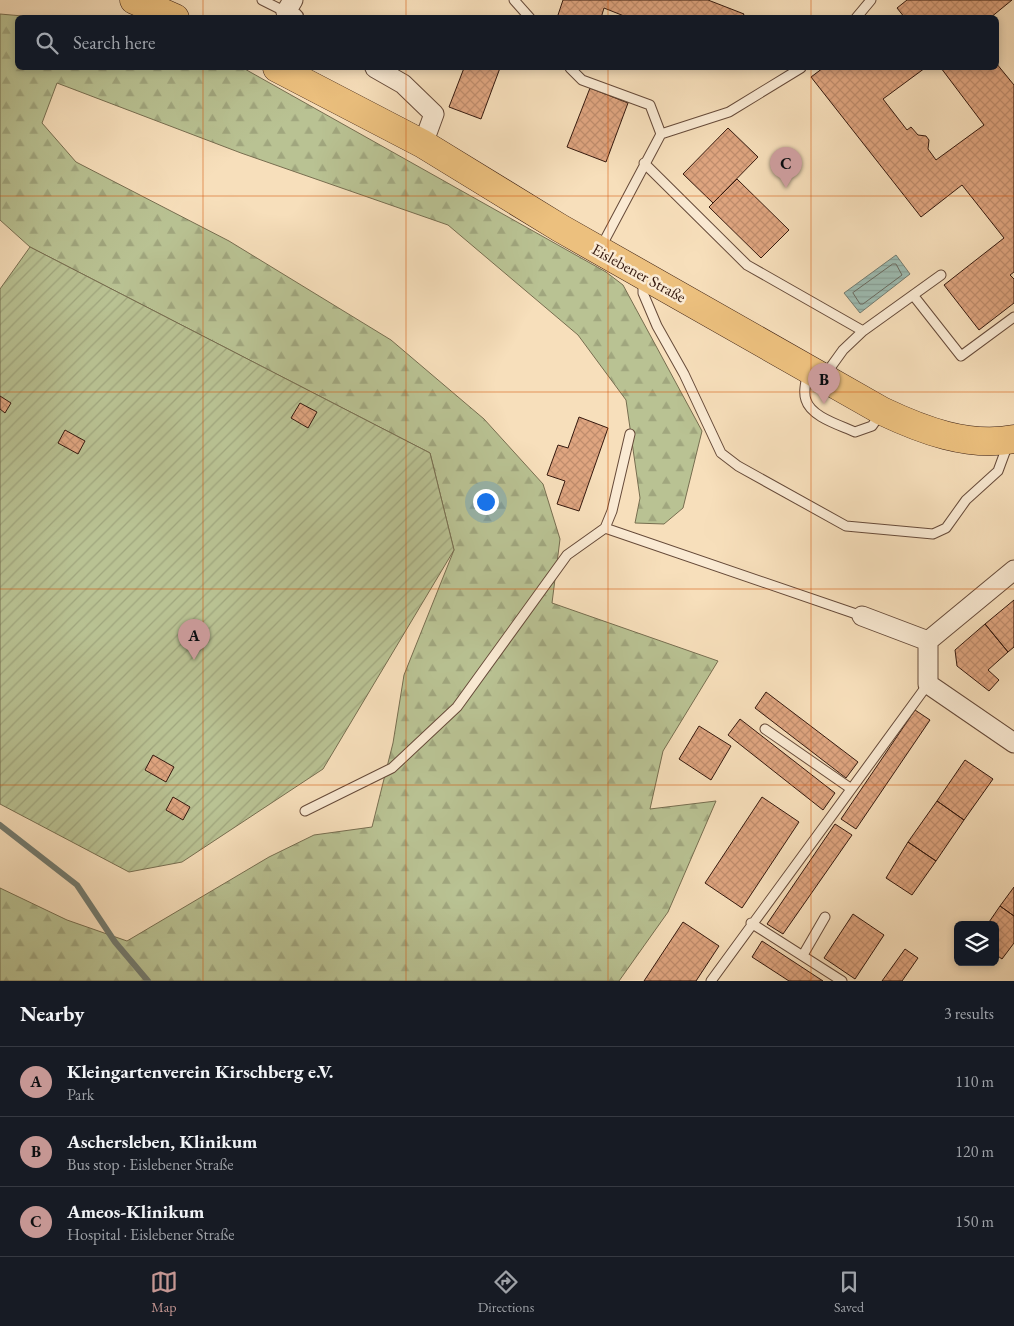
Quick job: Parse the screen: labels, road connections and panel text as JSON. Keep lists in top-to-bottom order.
{
  "streets": {
    "main road": ["Eislebener Straße"]
  },
  "page": {
    "search": "Search here",
    "pins": ["C", "B", "A"],
    "heading": ["Nearby", "3 results"],
    "list": [
      {
        "mark": "A",
        "name": "Kleingartenverein Kirschberg e.V.",
        "note": "Park",
        "value": "110 m"
      },
      {
        "mark": "B",
        "name": "Aschersleben, Klinikum",
        "note": "Bus stop · Eislebener Straße",
        "value": "120 m"
      },
      {
        "mark": "C",
        "name": "Ameos-Klinikum",
        "note": "Hospital · Eislebener Straße",
        "value": "150 m"
      }
    ],
    "nav": ["Map", "Directions", "Saved"]
  }
}
